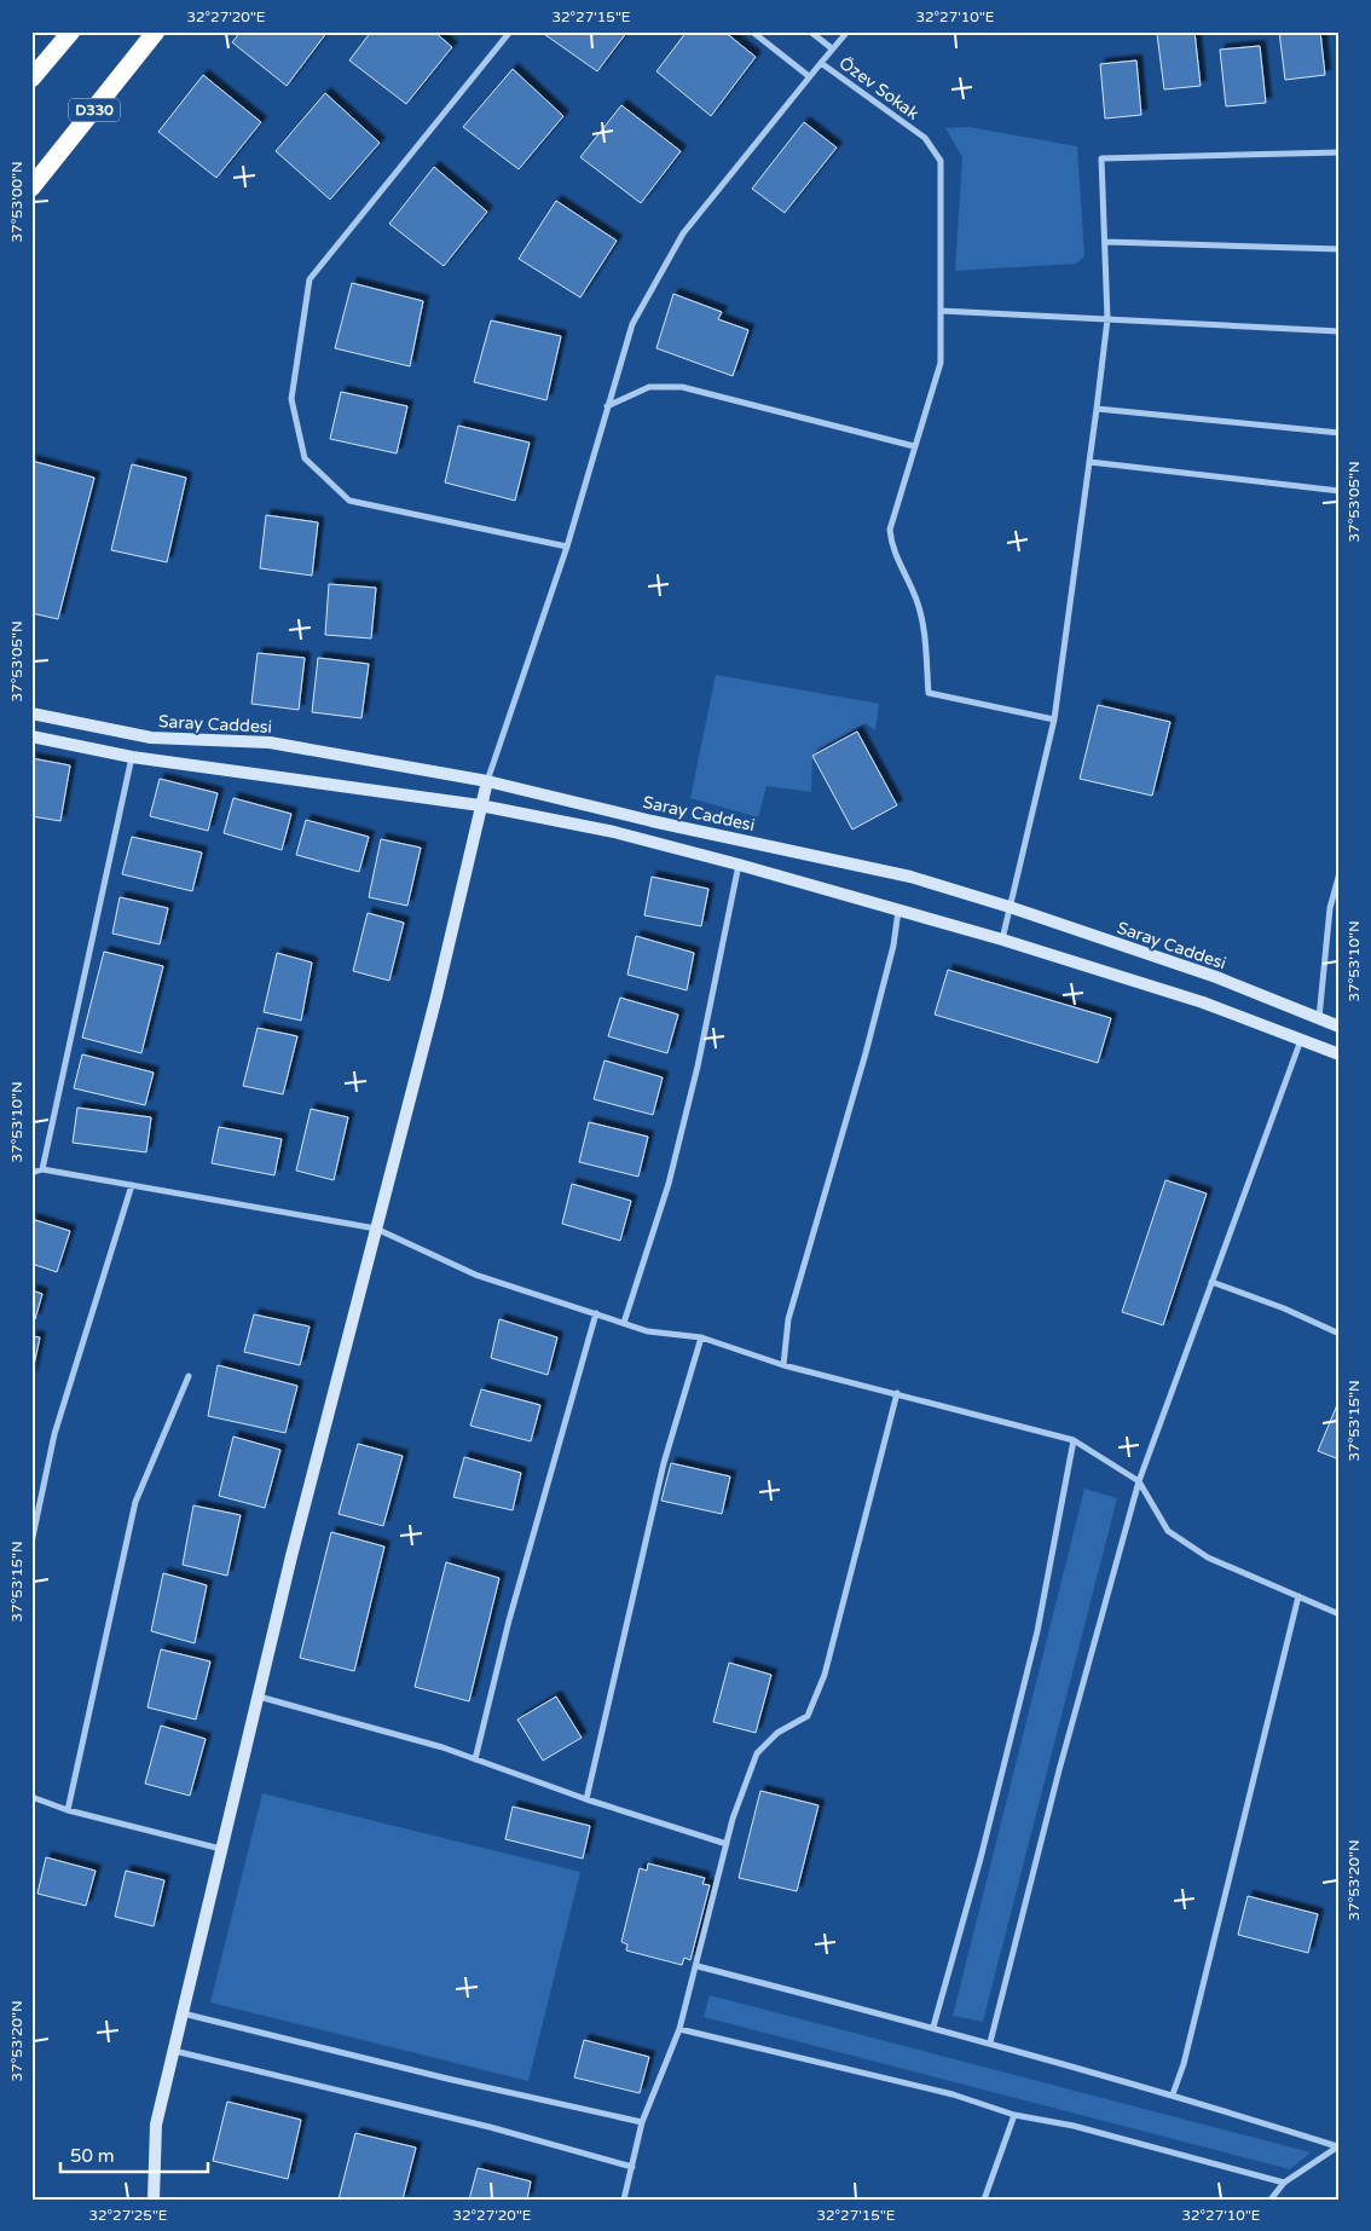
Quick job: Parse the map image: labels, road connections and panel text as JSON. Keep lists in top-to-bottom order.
{
  "streets": {
    "highway": ["D330"],
    "street": ["Özev Sokak", "Saray Caddesi"]
  },
  "scale_bar": "50 m",
  "coordinates": [
    "32°27'20\"E",
    "32°27'15\"E",
    "32°27'10\"E",
    "37°53'00\"N",
    "37°53'05\"N",
    "37°53'10\"N",
    "37°53'15\"N",
    "37°53'20\"N",
    "32°27'25\"E"
  ]
}
